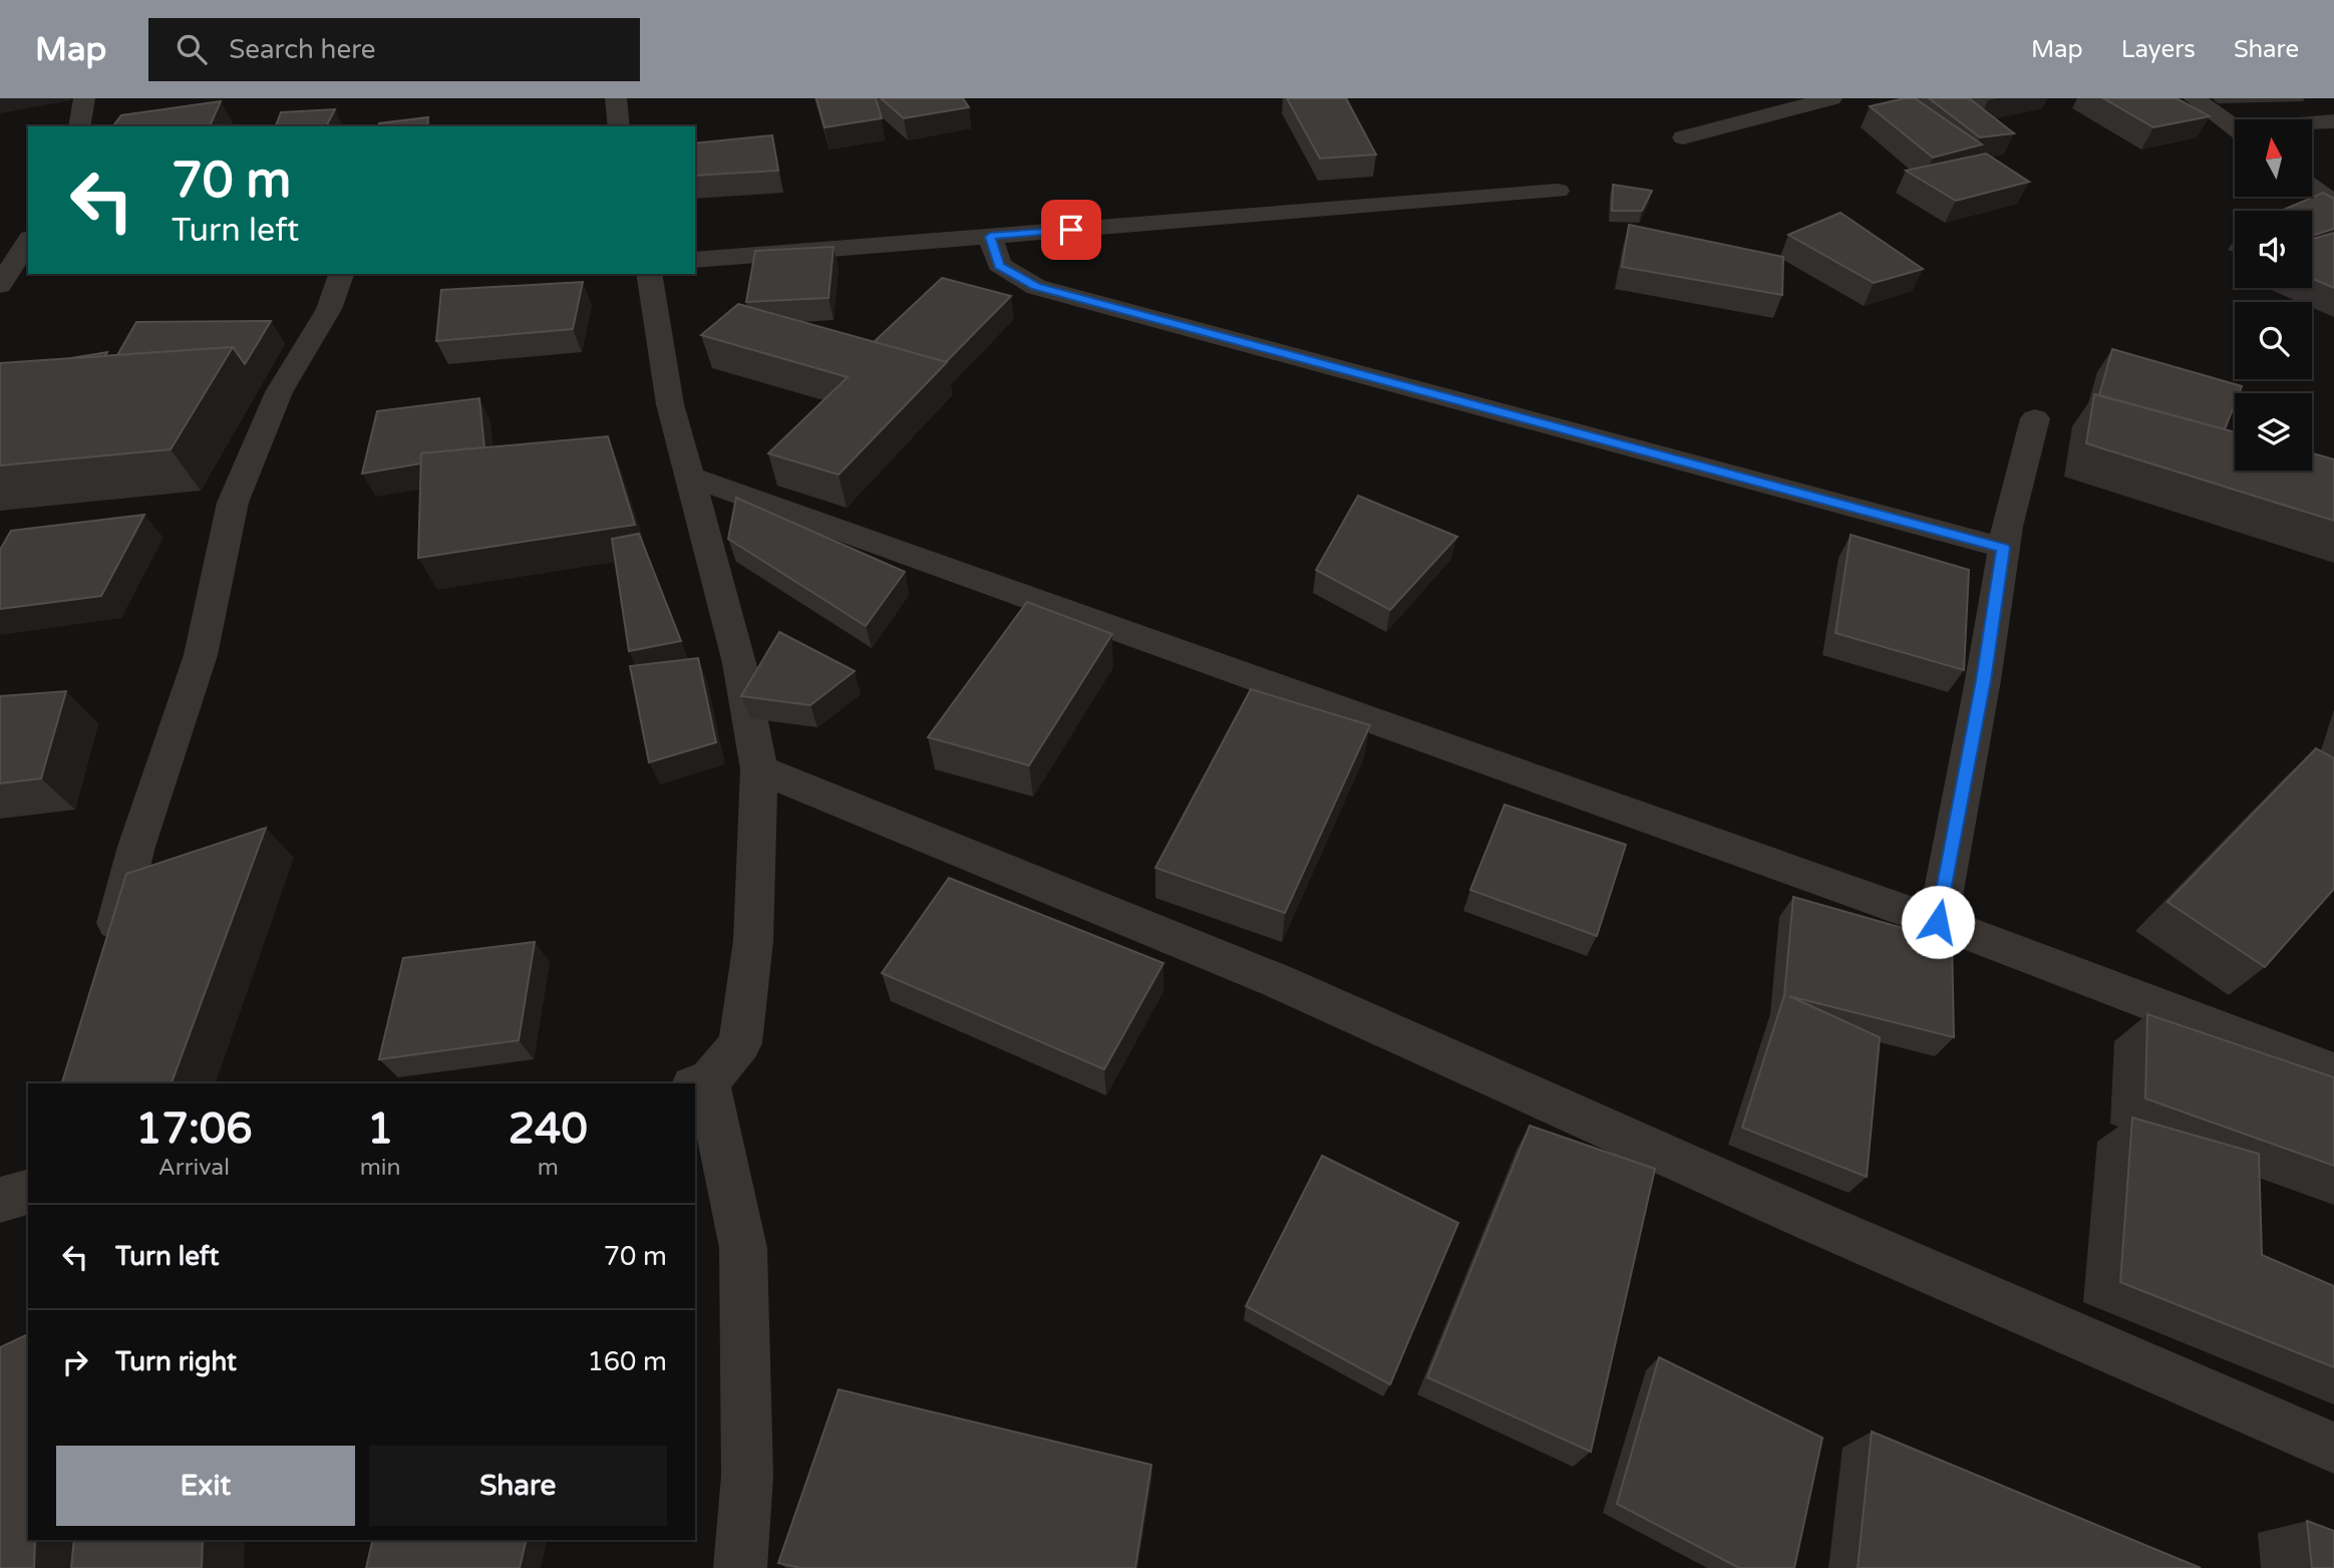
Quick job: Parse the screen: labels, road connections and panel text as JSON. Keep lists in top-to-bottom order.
{
  "north": "top",
  "page": {
    "header": "Map",
    "search": "Search here",
    "nav": ["Map", "Layers", "Share"],
    "turn": ["70 m", "Turn left"],
    "eta": [
      "17:06",
      "Arrival",
      "1",
      "min",
      "240",
      "m"
    ],
    "list": [
      {
        "name": "Turn left",
        "value": "70 m"
      },
      {
        "name": "Turn right",
        "value": "160 m"
      }
    ],
    "buttons": ["Exit", "Share"]
  }
}
